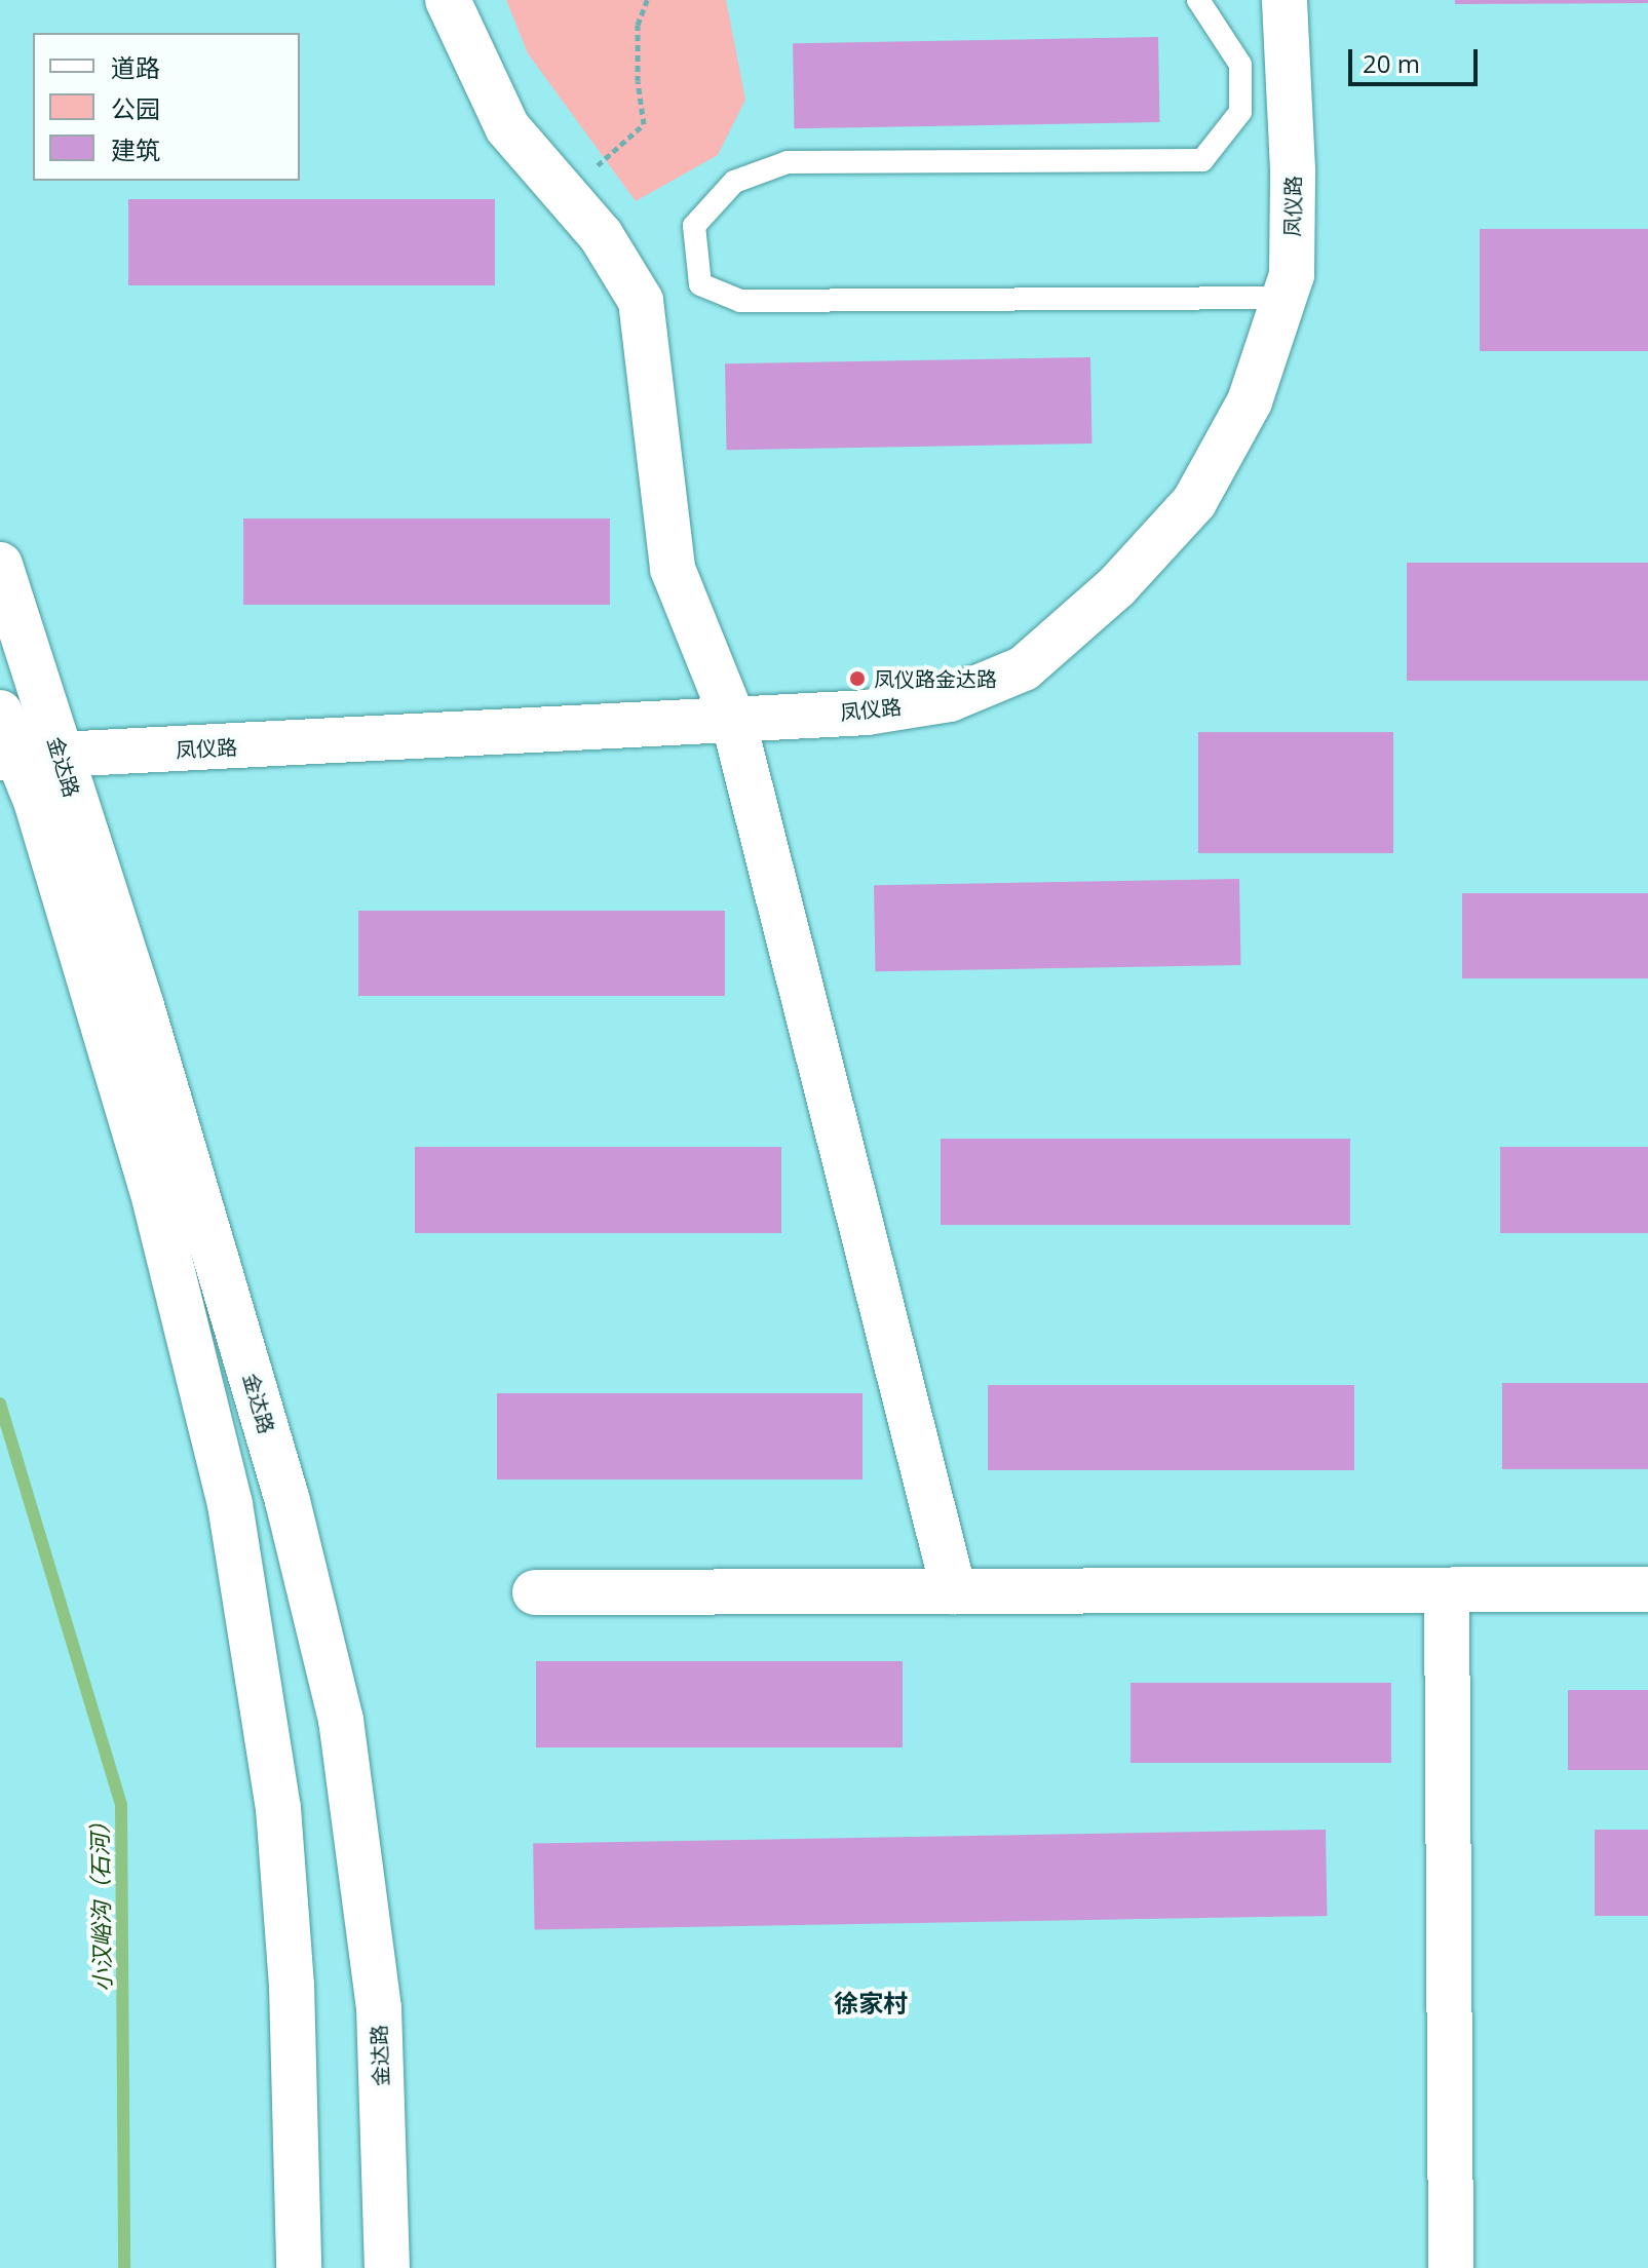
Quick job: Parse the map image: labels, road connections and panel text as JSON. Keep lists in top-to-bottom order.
{
  "streets": {
    "street": ["凤仪路", "金达路"]
  },
  "crossings": [
    ["凤仪路", "金达路"]
  ],
  "districts": ["徐家村"],
  "water": ["小汉峪沟（石河）"],
  "places": ["凤仪路金达路"],
  "legend": ["道路", "公园", "建筑"],
  "scale_bar": "20 m"
}
